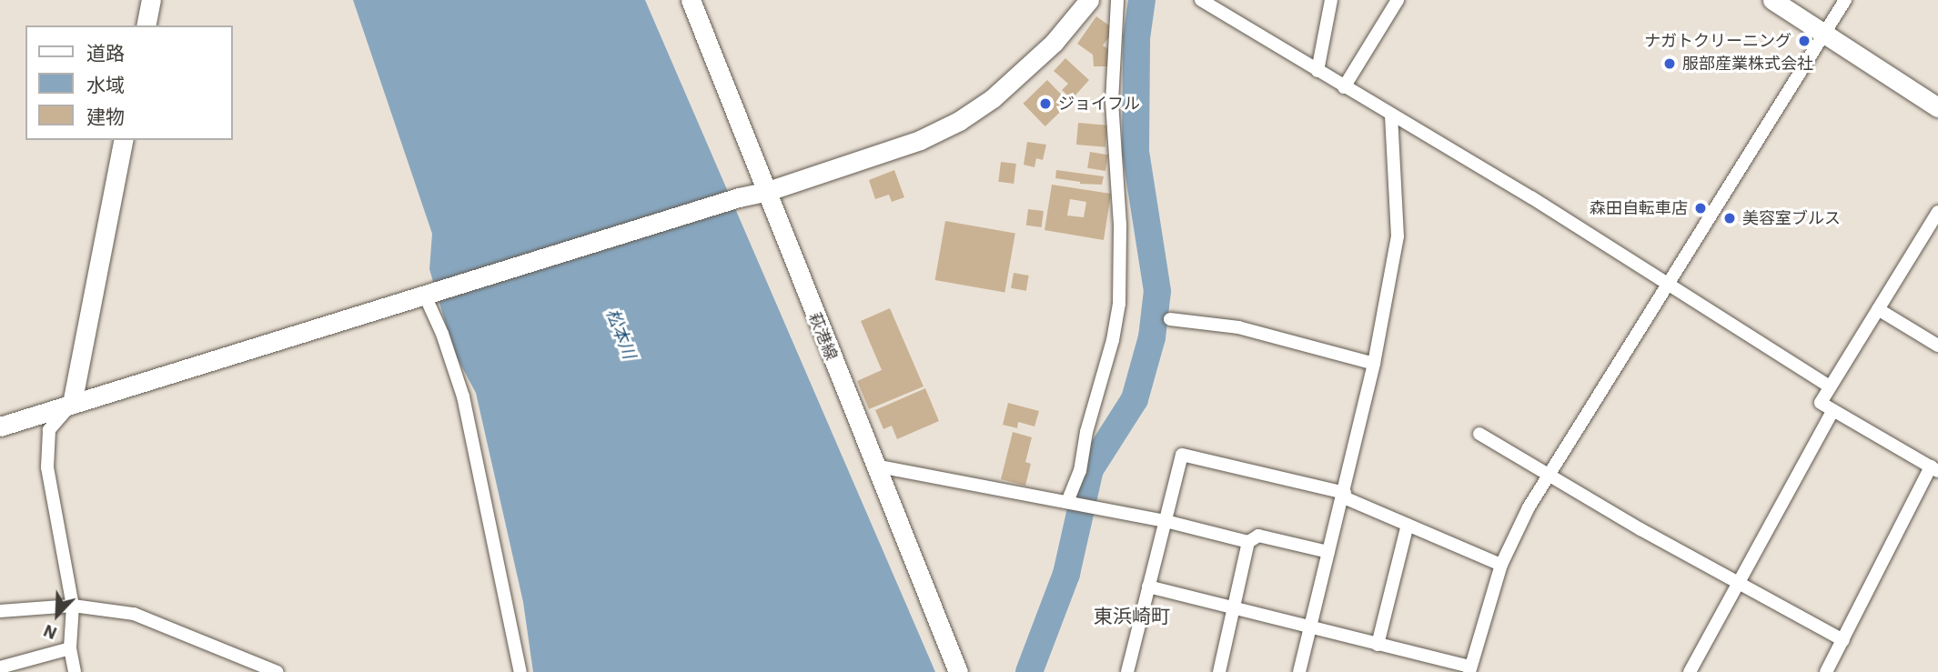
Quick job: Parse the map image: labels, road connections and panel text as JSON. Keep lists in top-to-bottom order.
{
  "streets": {
    "street": ["萩港線"]
  },
  "districts": ["東浜崎町"],
  "water": ["松本川"],
  "places": [
    "ナガトクリーニング",
    "服部産業株式会社",
    "ジョイフル",
    "森田自転車店",
    "美容室ブルス"
  ],
  "legend": ["道路", "水域", "建物"],
  "north": "bottom left"
}
